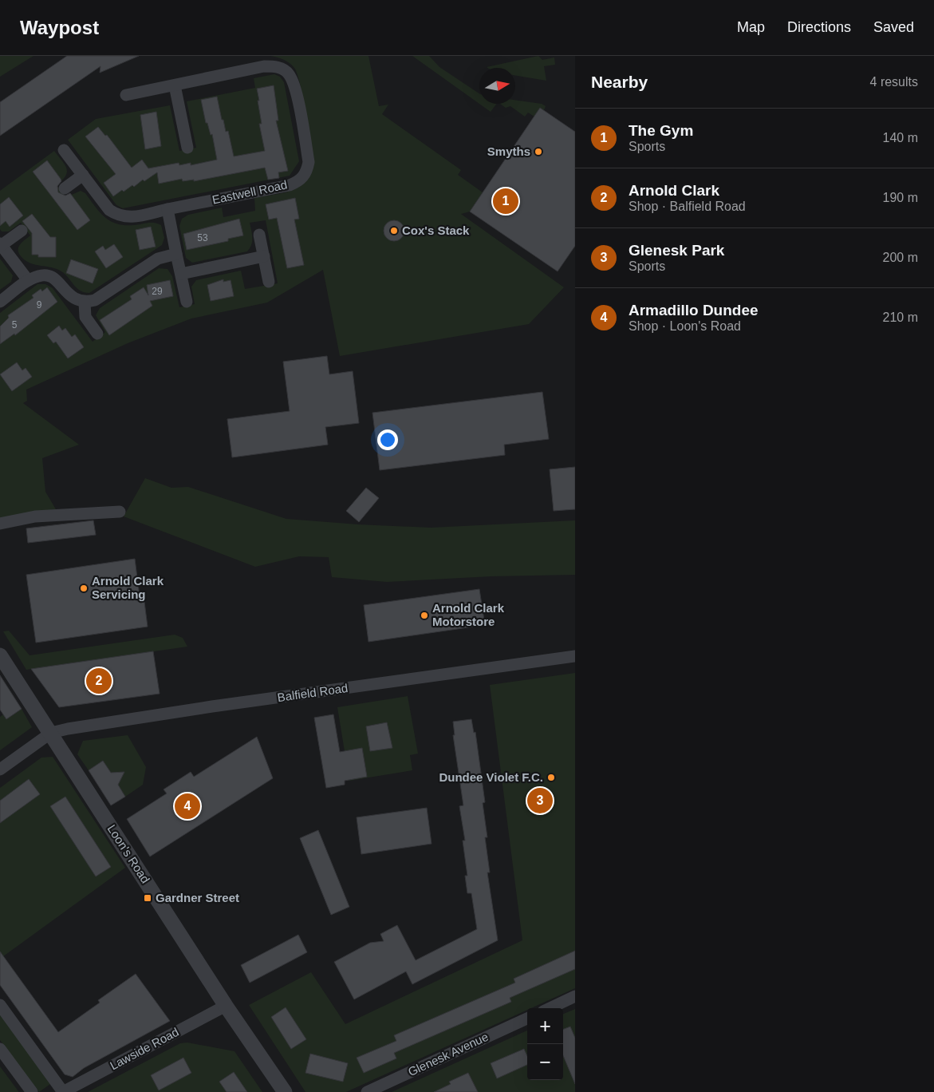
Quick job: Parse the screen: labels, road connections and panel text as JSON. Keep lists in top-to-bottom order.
{
  "streets": {
    "street": [
      "Eastwell Road",
      "Balfield Road",
      "Loon's Road",
      "Lawside Road",
      "Glenesk Avenue"
    ]
  },
  "crossings": [
    ["Balfield Road", "Loon's Road"],
    ["Loon's Road", "Lawside Road"]
  ],
  "places": {
    "other": [
      "Smyths",
      "Cox's Stack",
      "Arnold Clark Servicing",
      "Arnold Clark Motorstore",
      "Dundee Violet F.C."
    ],
    "transit": ["Gardner Street"]
  },
  "house_numbers": [
    "53",
    "29",
    "9",
    "5"
  ],
  "north": "right",
  "page": {
    "header": "Waypost",
    "nav": ["Map", "Directions", "Saved"],
    "heading": ["Nearby", "4 results"],
    "list": [
      {
        "mark": "1",
        "name": "The Gym",
        "note": "Sports",
        "value": "140 m"
      },
      {
        "mark": "2",
        "name": "Arnold Clark",
        "note": "Shop · Balfield Road",
        "value": "190 m"
      },
      {
        "mark": "3",
        "name": "Glenesk Park",
        "note": "Sports",
        "value": "200 m"
      },
      {
        "mark": "4",
        "name": "Armadillo Dundee",
        "note": "Shop · Loon's Road",
        "value": "210 m"
      }
    ],
    "pins": [
      "1",
      "2",
      "3",
      "4"
    ],
    "map_buttons": ["+", "−"]
  }
}
